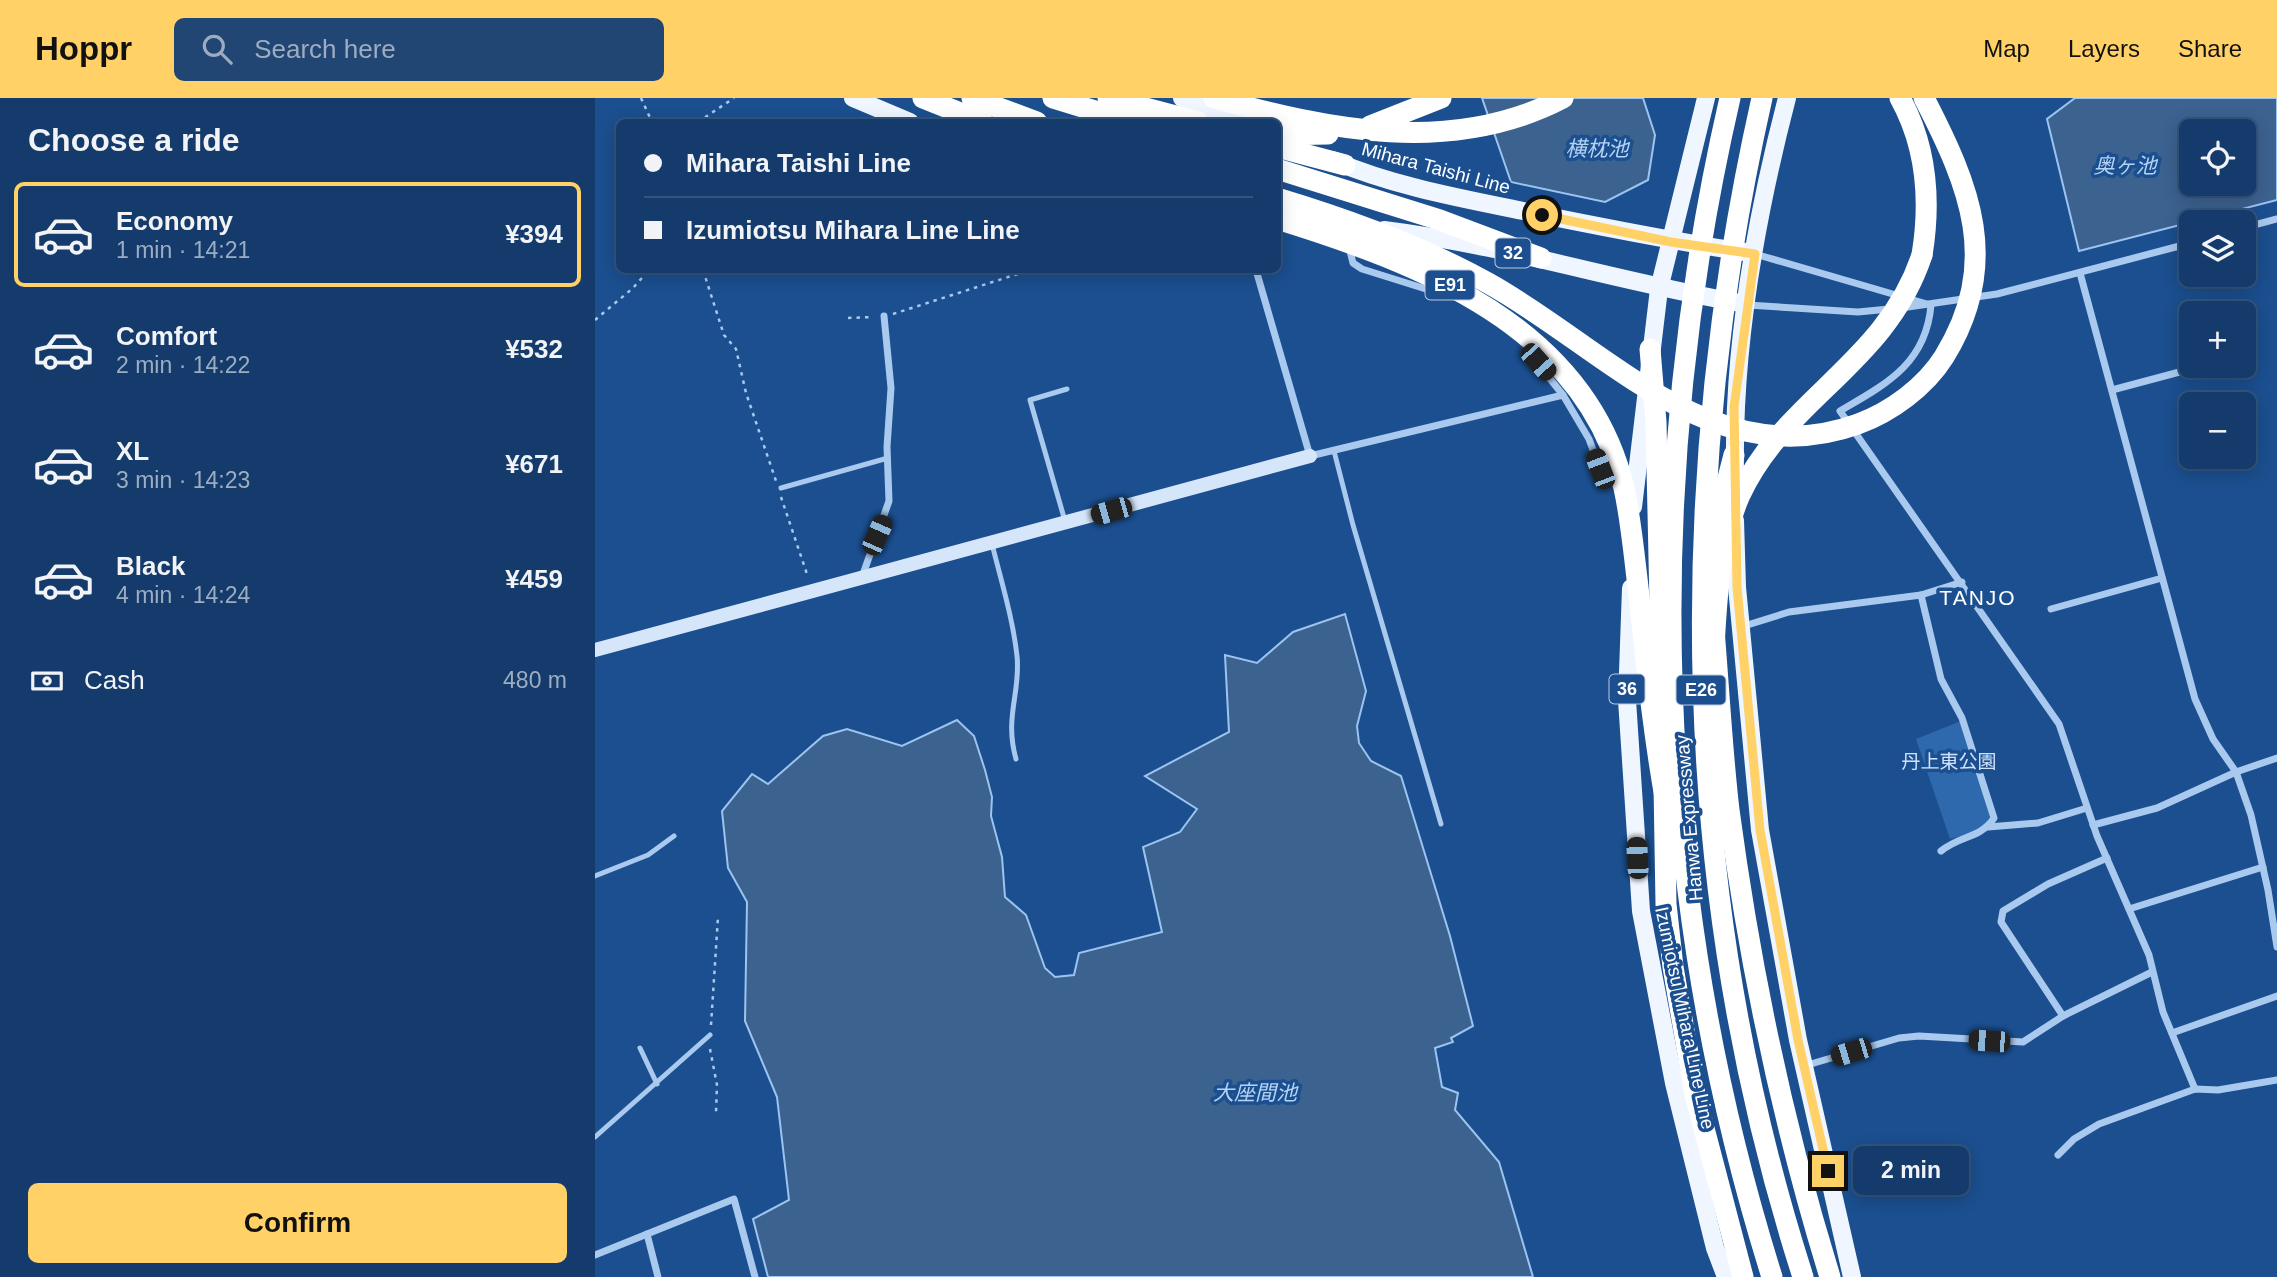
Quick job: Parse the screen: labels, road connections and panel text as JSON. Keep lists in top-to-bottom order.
{
  "streets": {
    "highway": ["E91", "E26", "Hanwa Expressway"],
    "main road": [
      "Mihara Taishi Line",
      "32",
      "36",
      "Izumiotsu Mihara Line Line"
    ]
  },
  "crossings": [
    ["Mihara Taishi Line", "Izumiotsu Mihara Line Line"],
    ["32", "Izumiotsu Mihara Line Line"],
    ["E91", "Hanwa Expressway"]
  ],
  "districts": ["TANJO"],
  "water": ["横枕池", "奥ヶ池", "大座間池"],
  "parks": ["丹上東公園"],
  "page": {
    "header": "Hoppr",
    "search": "Search here",
    "nav": ["Map", "Layers", "Share"],
    "heading": "Choose a ride",
    "map_buttons": ["+", "−"],
    "banner": ["Mihara Taishi Line", "Izumiotsu Mihara Line Line"],
    "list": [
      {
        "name": "Economy",
        "note": "1 min · 14:21",
        "value": "¥394"
      },
      {
        "name": "Comfort",
        "note": "2 min · 14:22",
        "value": "¥532"
      },
      {
        "name": "XL",
        "note": "3 min · 14:23",
        "value": "¥671"
      },
      {
        "name": "Black",
        "note": "4 min · 14:24",
        "value": "¥459"
      }
    ],
    "pay": ["Cash", "480 m"],
    "bubble": "2 min",
    "buttons": "Confirm"
  }
}
